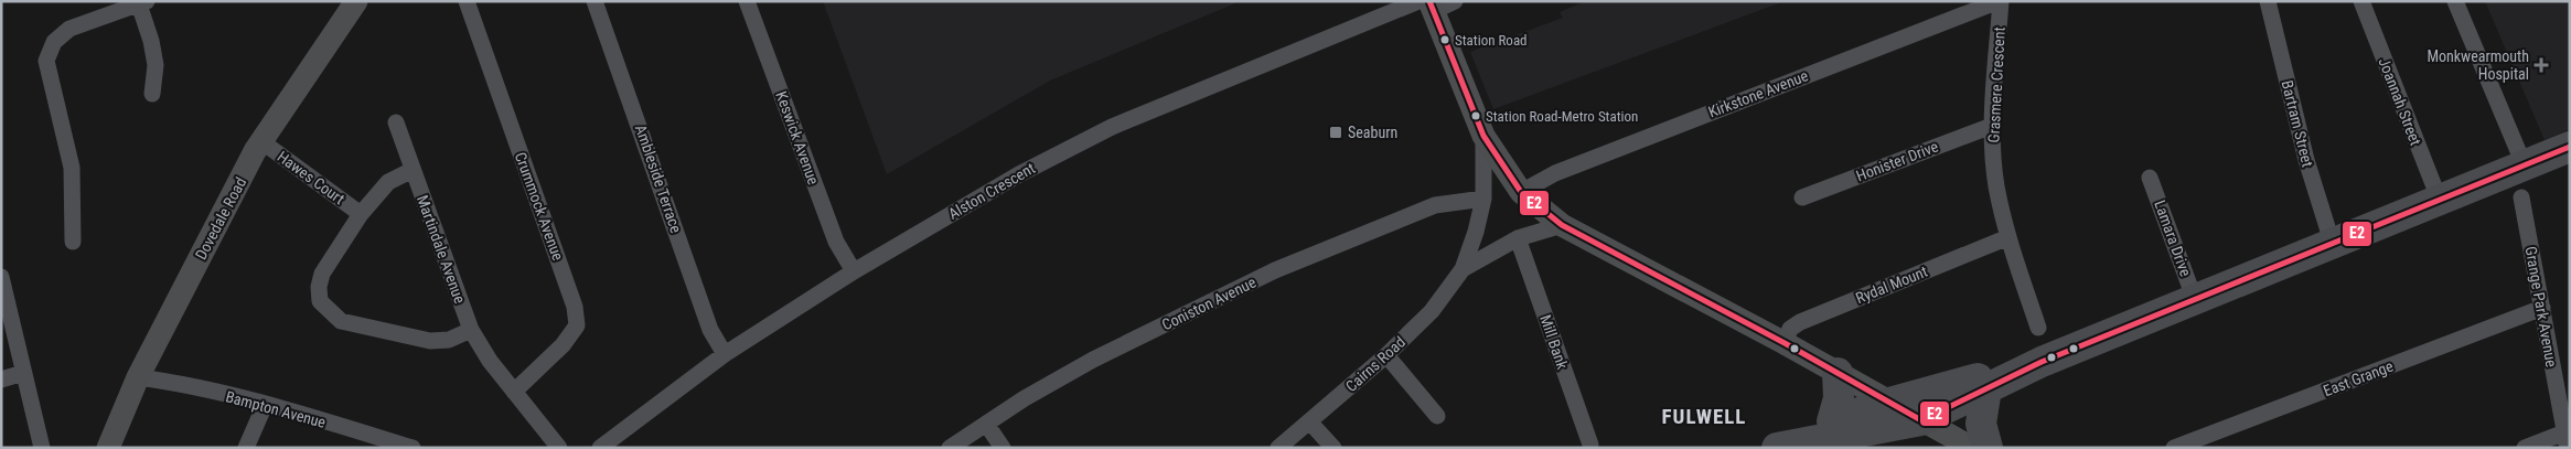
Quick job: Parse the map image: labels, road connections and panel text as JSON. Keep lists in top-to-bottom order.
{
  "streets": {
    "main road": ["Dovedale Road"],
    "street": [
      "Grasmere Crescent",
      "Kirkstone Avenue",
      "Joannah Street",
      "Bartram Street",
      "Keswick Avenue",
      "Honister Drive",
      "Hawes Court",
      "Ambleside Terrace",
      "Alston Crescent",
      "Crummock Avenue",
      "Lamara Drive",
      "Martindale Avenue",
      "Rydal Mount",
      "Coniston Avenue",
      "Grange Park Avenue",
      "Mill Bank",
      "Cairns Road",
      "East Grange",
      "Bampton Avenue"
    ]
  },
  "crossings": [
    ["Grasmere Crescent", "Kirkstone Avenue"],
    ["Grasmere Crescent", "Honister Drive"],
    ["Grasmere Crescent", "Rydal Mount"],
    ["Keswick Avenue", "Alston Crescent"],
    ["Hawes Court", "Dovedale Road"],
    ["Ambleside Terrace", "Alston Crescent"],
    ["Crummock Avenue", "Martindale Avenue"],
    ["Dovedale Road", "Bampton Avenue"],
    ["Coniston Avenue", "Cairns Road"],
    ["Grange Park Avenue", "East Grange"],
    ["Mill Bank", "Cairns Road"]
  ],
  "districts": ["FULWELL"],
  "places": {
    "other": ["Station Road", "Station Road-Metro Station"],
    "health": ["Monkwearmouth Hospital"],
    "transit": ["Seaburn"]
  },
  "lines": ["transit line E2"]
}
